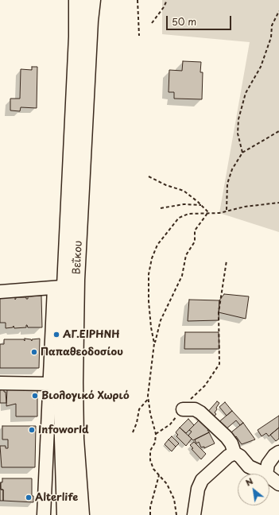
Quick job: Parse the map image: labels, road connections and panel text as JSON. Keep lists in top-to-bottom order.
{
  "streets": {
    "main road": ["Βεΐκου"]
  },
  "places": [
    "ΑΓ.ΕΙΡΗΝΗ",
    "Παπαθεοδοσίου",
    "Βιολογικό Χωριό",
    "Infoworld",
    "Alterlife"
  ],
  "scale_bar": "50 m",
  "north": "top left"
}
